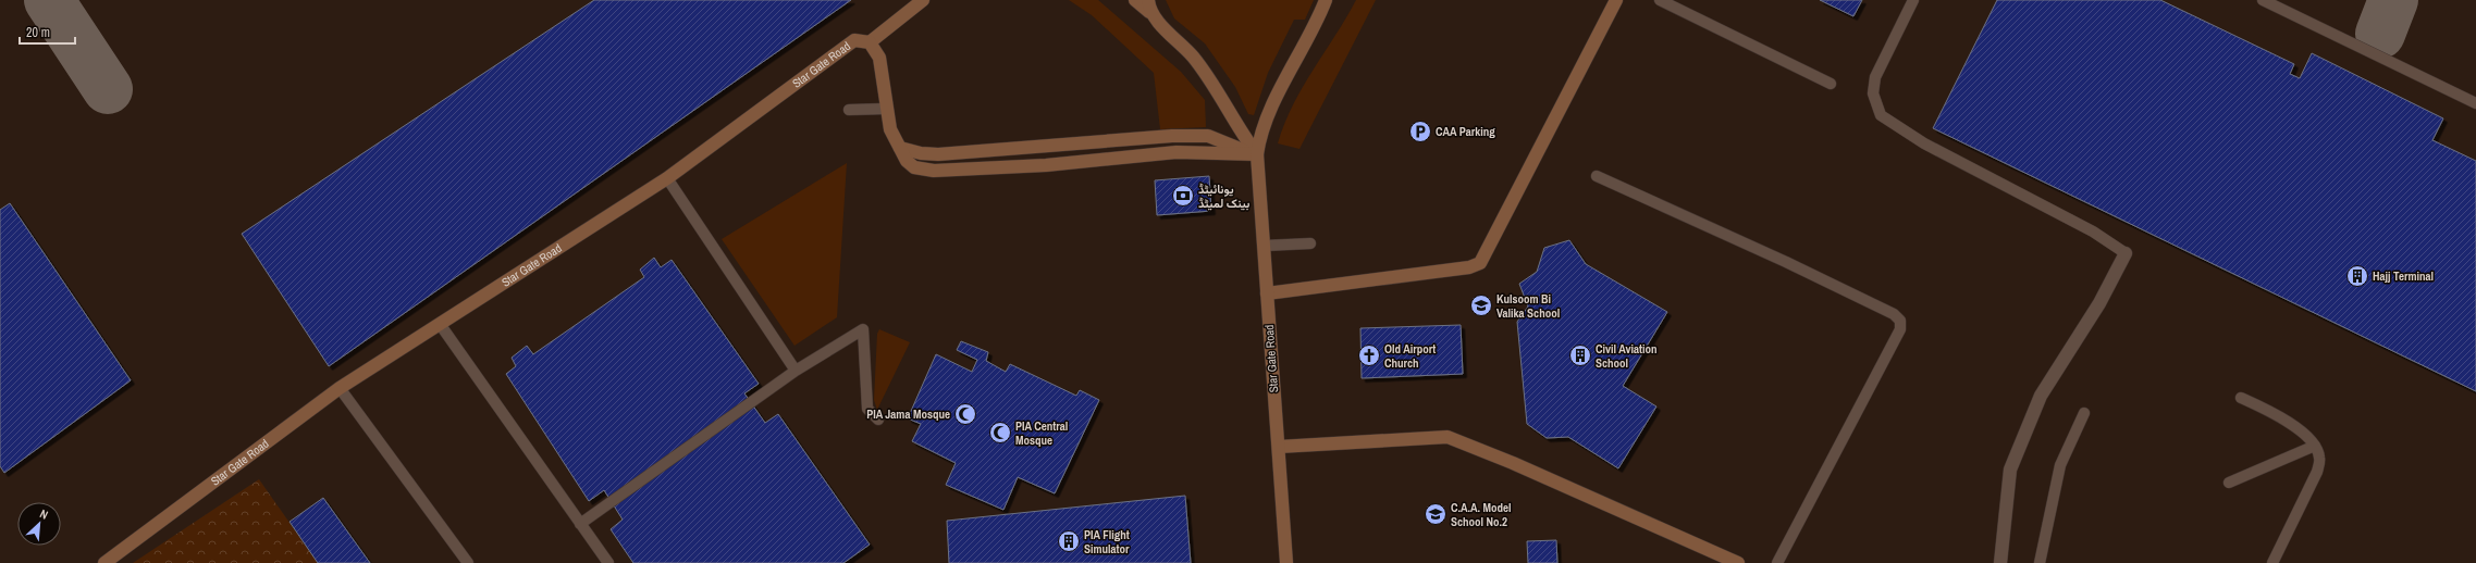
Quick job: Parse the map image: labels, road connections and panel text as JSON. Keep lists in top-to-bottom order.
{
  "streets": {
    "street": ["Star Gate Road"]
  },
  "places": {
    "parking": ["CAA Parking"],
    "bank": ["یونائیٹڈ بینک لمیٹڈ"],
    "building": ["Hajj Terminal", "Civil Aviation School", "PIA Flight Simulator"],
    "school or university": ["Kulsoom Bi Valika School", "C.A.A. Model School No.2"],
    "church": ["Old Airport Church"],
    "mosque": ["PIA Jama Mosque", "PIA Central Mosque"]
  },
  "scale_bar": "20 m",
  "north": "top right"
}
